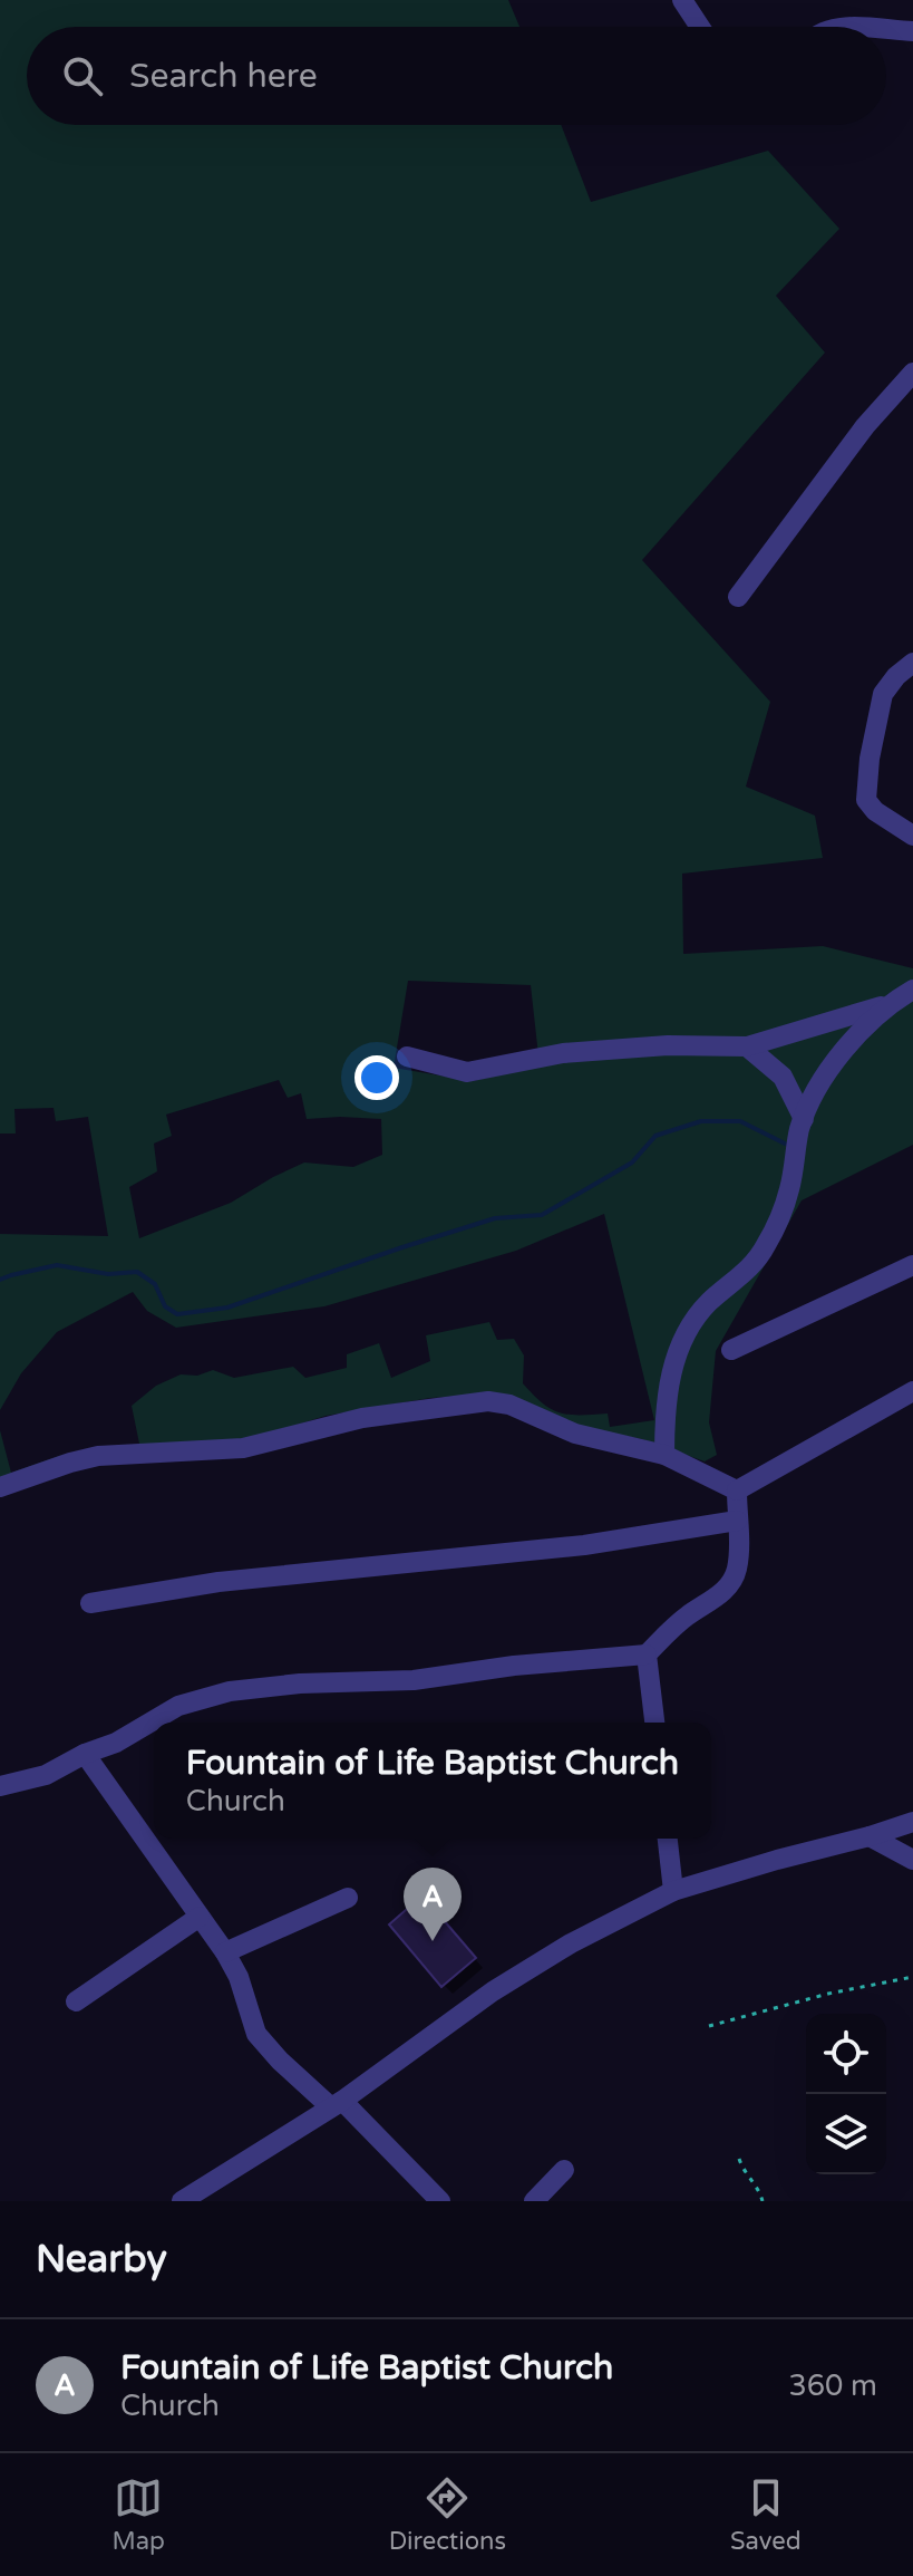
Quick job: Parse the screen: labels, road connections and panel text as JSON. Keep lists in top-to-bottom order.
{
  "page": {
    "search": "Search here",
    "popup": ["Fountain of Life Baptist Church", "Church"],
    "pins": "A",
    "heading": "Nearby",
    "list": [
      {
        "mark": "A",
        "name": "Fountain of Life Baptist Church",
        "note": "Church",
        "value": "360 m"
      }
    ],
    "nav": ["Map", "Directions", "Saved"]
  }
}
